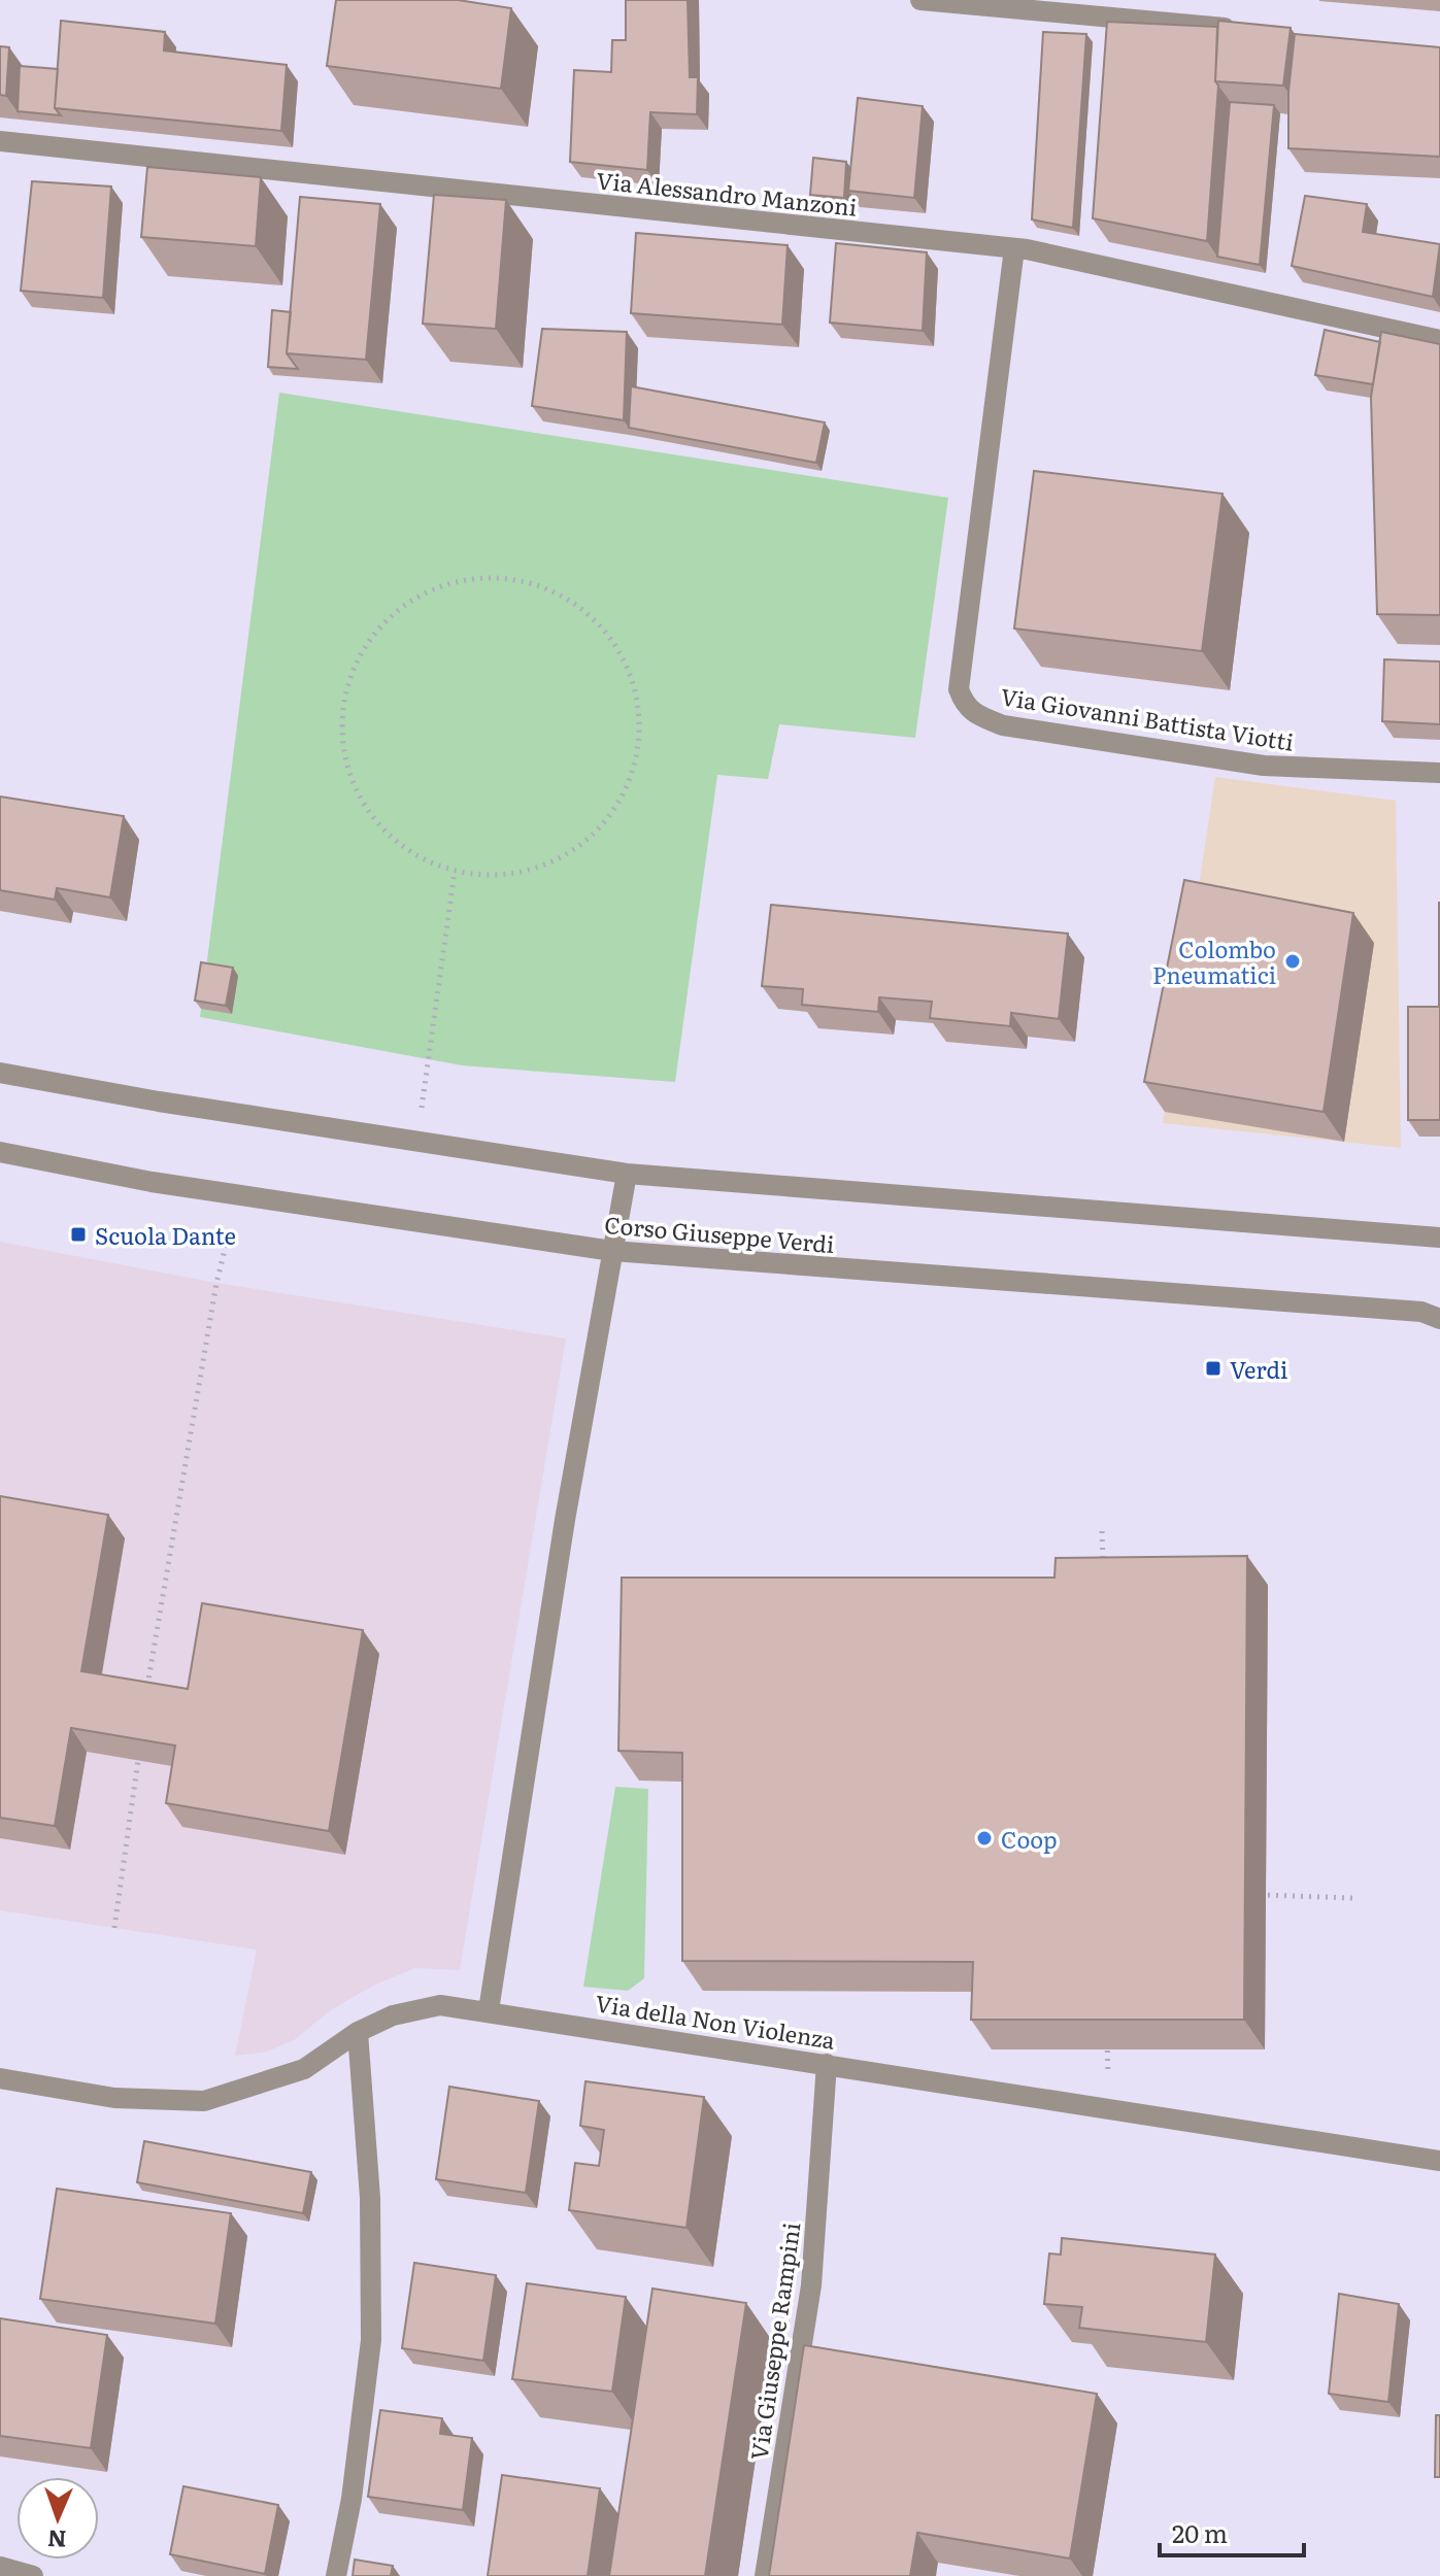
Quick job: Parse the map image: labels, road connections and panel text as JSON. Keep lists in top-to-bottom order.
{
  "streets": {
    "street": [
      "Via Alessandro Manzoni",
      "Via Giovanni Battista Viotti",
      "Corso Giuseppe Verdi",
      "Via della Non Violenza",
      "Via Giuseppe Rampini"
    ]
  },
  "crossings": [
    ["Via Alessandro Manzoni", "Via Giovanni Battista Viotti"],
    ["Via della Non Violenza", "Via Giuseppe Rampini"]
  ],
  "places": {
    "other": ["Colombo Pneumatici", "Coop"],
    "transit": ["Scuola Dante", "Verdi"]
  },
  "scale_bar": "20 m",
  "north": "bottom"
}
